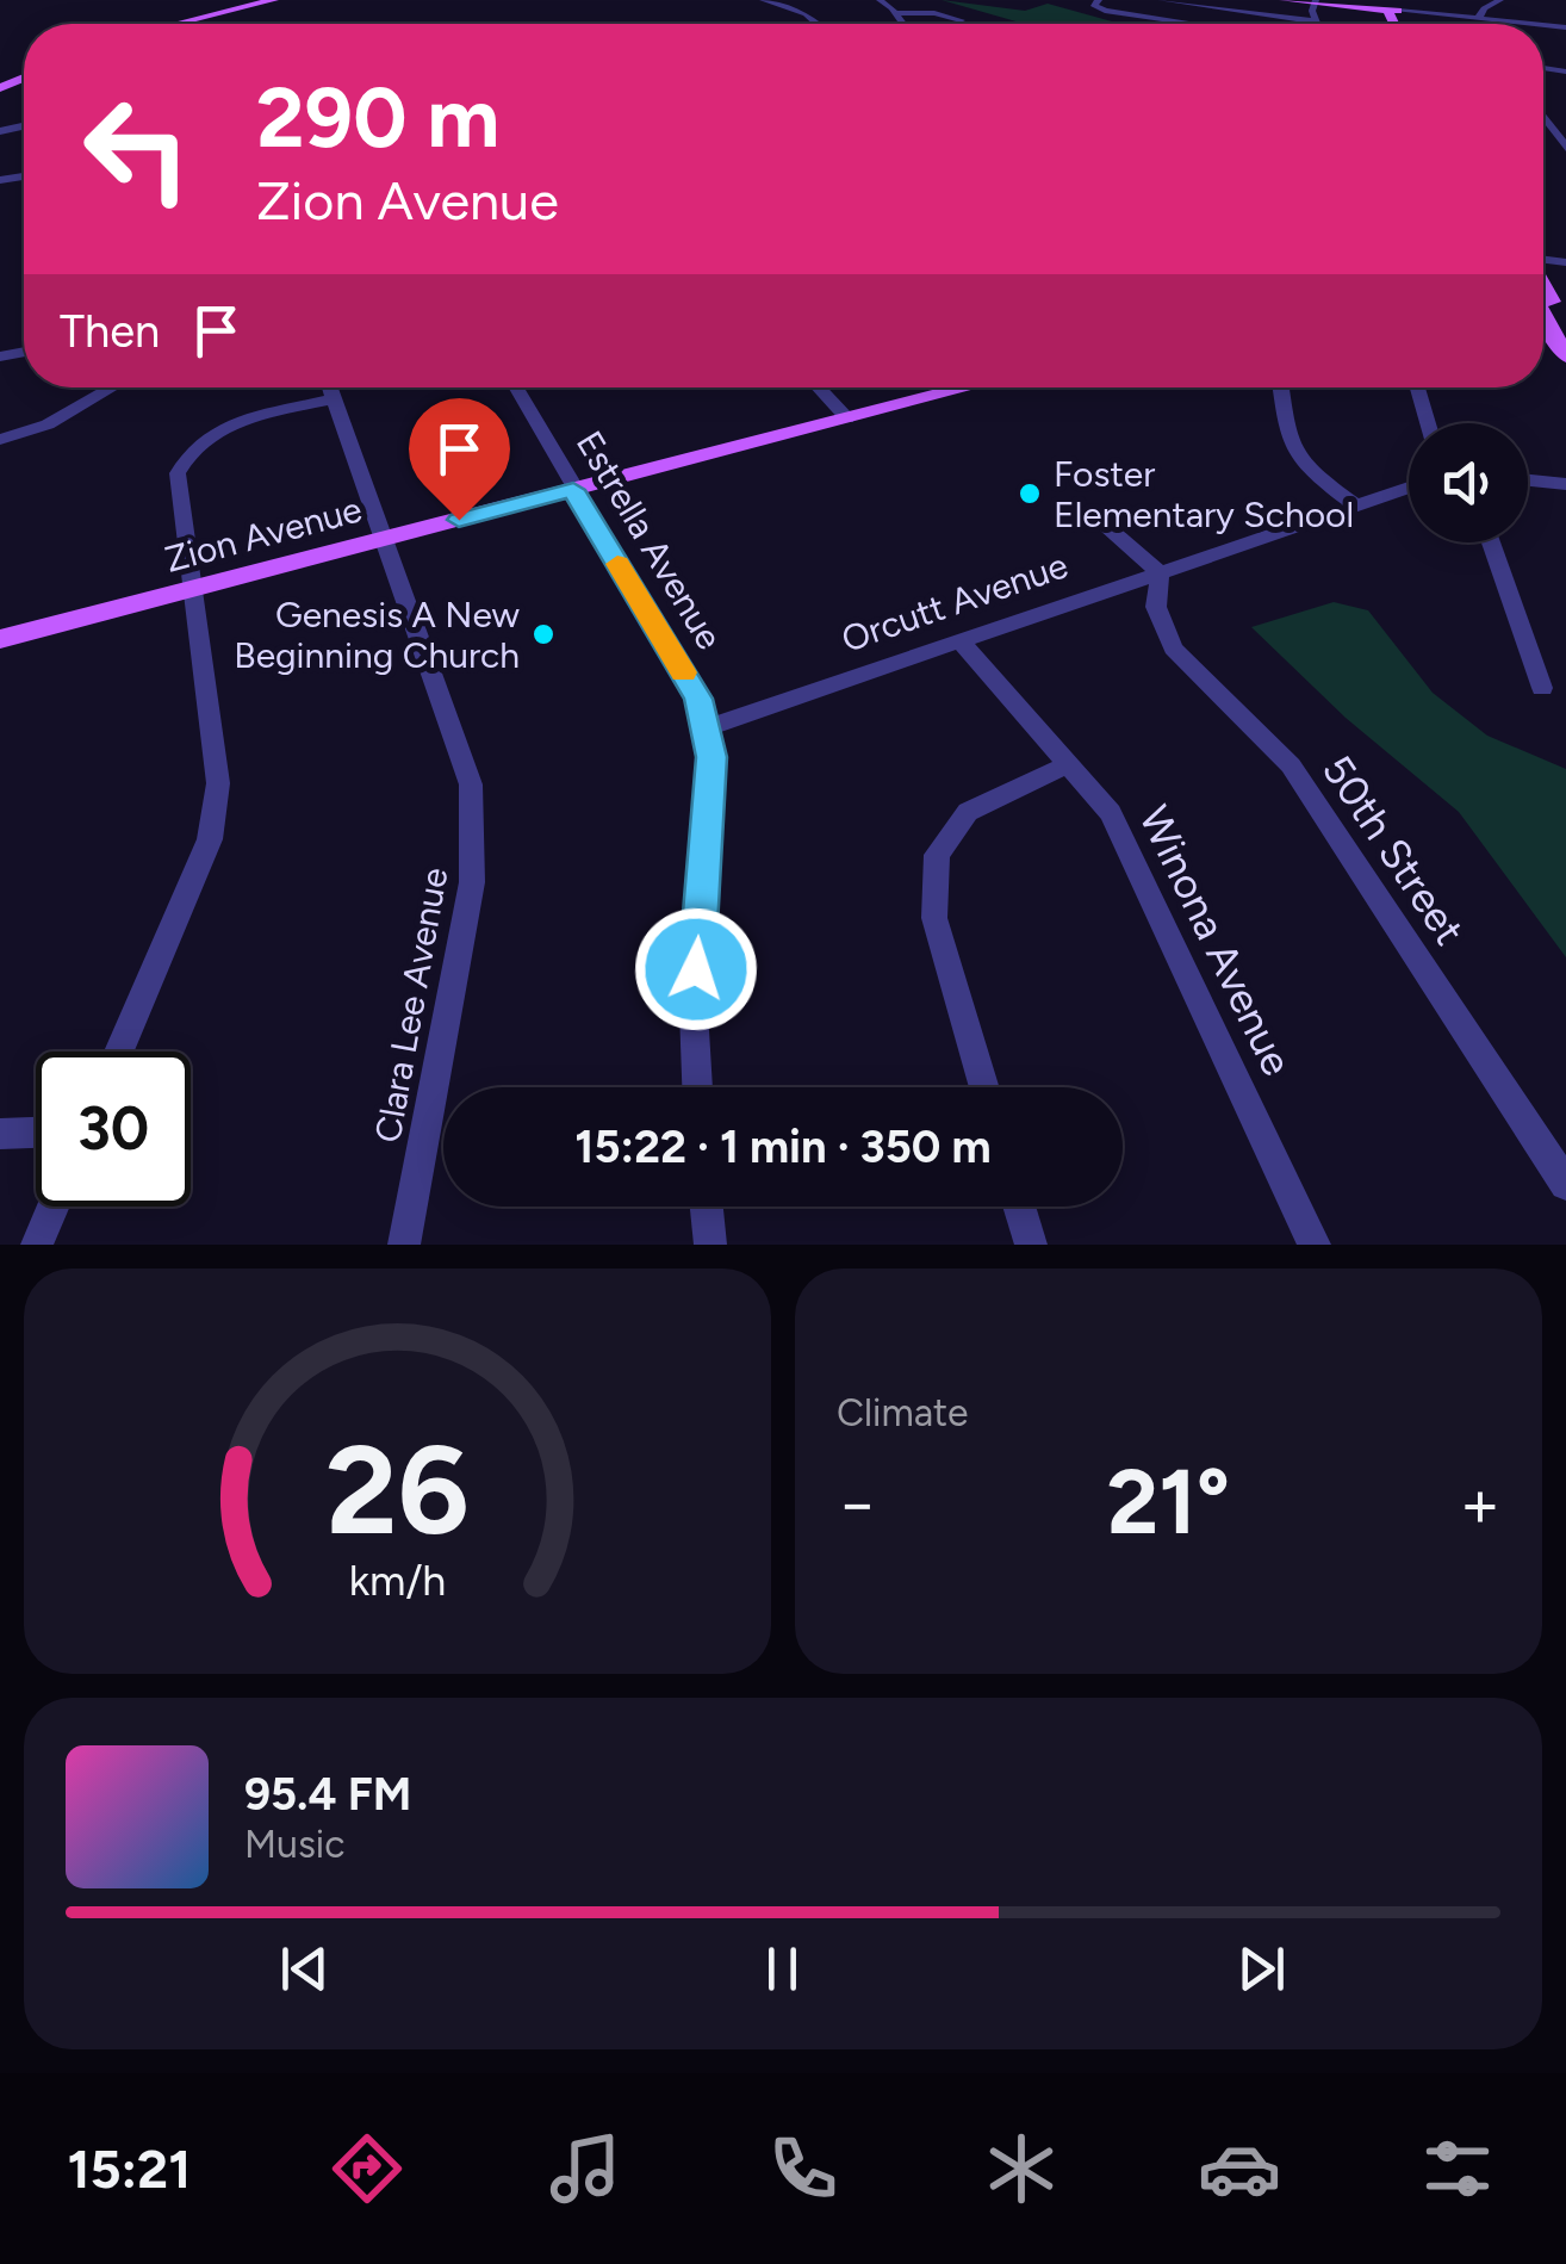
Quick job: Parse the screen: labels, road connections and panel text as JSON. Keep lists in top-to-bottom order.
{
  "streets": {
    "main road": ["Zion Avenue"],
    "street": [
      "Estrella Avenue",
      "Orcutt Avenue",
      "50th Street",
      "Winona Avenue",
      "Clara Lee Avenue"
    ]
  },
  "crossings": [
    ["Zion Avenue", "Estrella Avenue"],
    ["Zion Avenue", "Clara Lee Avenue"],
    ["Estrella Avenue", "Orcutt Avenue"],
    ["Orcutt Avenue", "50th Street"],
    ["Orcutt Avenue", "Winona Avenue"]
  ],
  "places": ["Foster Elementary School", "Genesis A New Beginning Church"],
  "page": {
    "turn": ["290 m", "Zion Avenue"],
    "then": "Then",
    "limit": "30",
    "trip": "15:22 · 1 min · 350 m",
    "tile": "Climate",
    "heat": ["−", "21°", "+"],
    "song": ["95.4 FM", "Music"],
    "tabs": "15:21",
    "gauge": ["26", "km/h"]
  }
}
